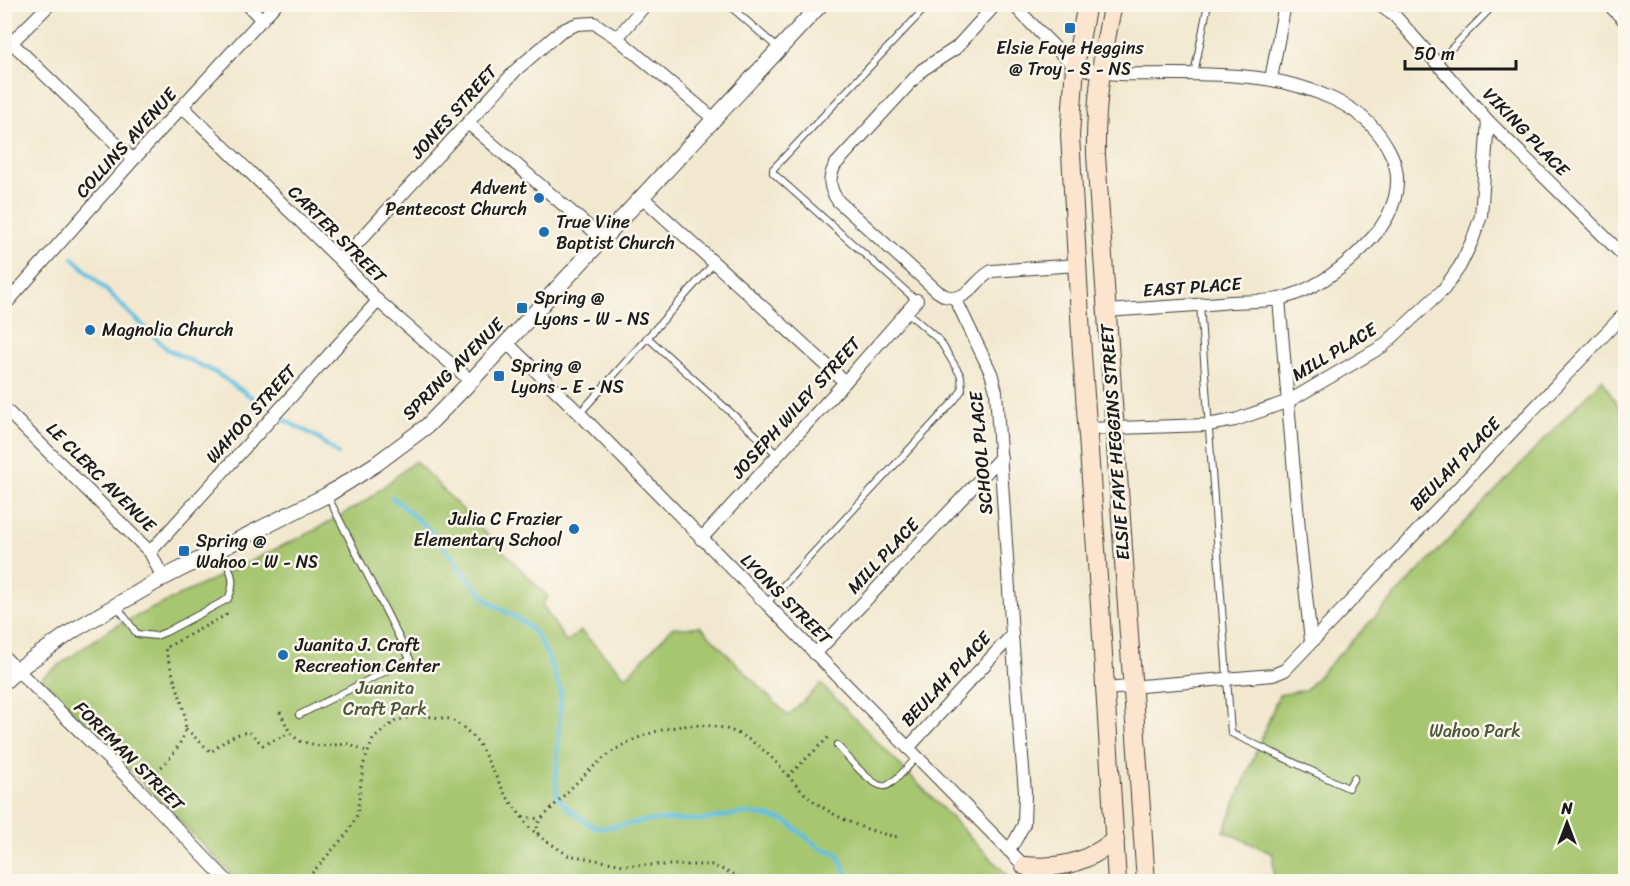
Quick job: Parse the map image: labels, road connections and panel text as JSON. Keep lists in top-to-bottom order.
{
  "streets": {
    "main road": ["ELSIE FAYE HEGGINS STREET"],
    "street": [
      "JONES STREET",
      "VIKING PLACE",
      "COLLINS AVENUE",
      "CARTER STREET",
      "EAST PLACE",
      "MILL PLACE",
      "SPRING AVENUE",
      "JOSEPH WILEY STREET",
      "WAHOO STREET",
      "SCHOOL PLACE",
      "BEULAH PLACE",
      "LE CLERC AVENUE",
      "LYONS STREET",
      "FOREMAN STREET"
    ]
  },
  "crossings": [
    ["JONES STREET", "CARTER STREET"],
    ["VIKING PLACE", "MILL PLACE"],
    ["COLLINS AVENUE", "CARTER STREET"],
    ["CARTER STREET", "SPRING AVENUE"],
    ["CARTER STREET", "WAHOO STREET"],
    ["EAST PLACE", "ELSIE FAYE HEGGINS STREET"],
    ["MILL PLACE", "ELSIE FAYE HEGGINS STREET"],
    ["MILL PLACE", "SCHOOL PLACE"],
    ["MILL PLACE", "LYONS STREET"],
    ["SPRING AVENUE", "LE CLERC AVENUE"],
    ["SPRING AVENUE", "LYONS STREET"],
    ["SPRING AVENUE", "FOREMAN STREET"],
    ["JOSEPH WILEY STREET", "LYONS STREET"],
    ["WAHOO STREET", "LE CLERC AVENUE"],
    ["ELSIE FAYE HEGGINS STREET", "BEULAH PLACE"],
    ["SCHOOL PLACE", "BEULAH PLACE"],
    ["SCHOOL PLACE", "LYONS STREET"],
    ["BEULAH PLACE", "LYONS STREET"]
  ],
  "parks": ["Juanita Craft Park", "Wahoo Park"],
  "places": {
    "transit": [
      "Elsie Faye Heggins @ Troy - S - NS",
      "Spring @ Lyons - W - NS",
      "Spring @ Lyons - E - NS",
      "Spring @ Wahoo - W - NS"
    ],
    "other": [
      "Advent Pentecost Church",
      "True Vine Baptist Church",
      "Magnolia Church",
      "Julia C Frazier Elementary School",
      "Juanita J. Craft Recreation Center"
    ]
  },
  "scale_bar": "50 m",
  "north": "top"
}
